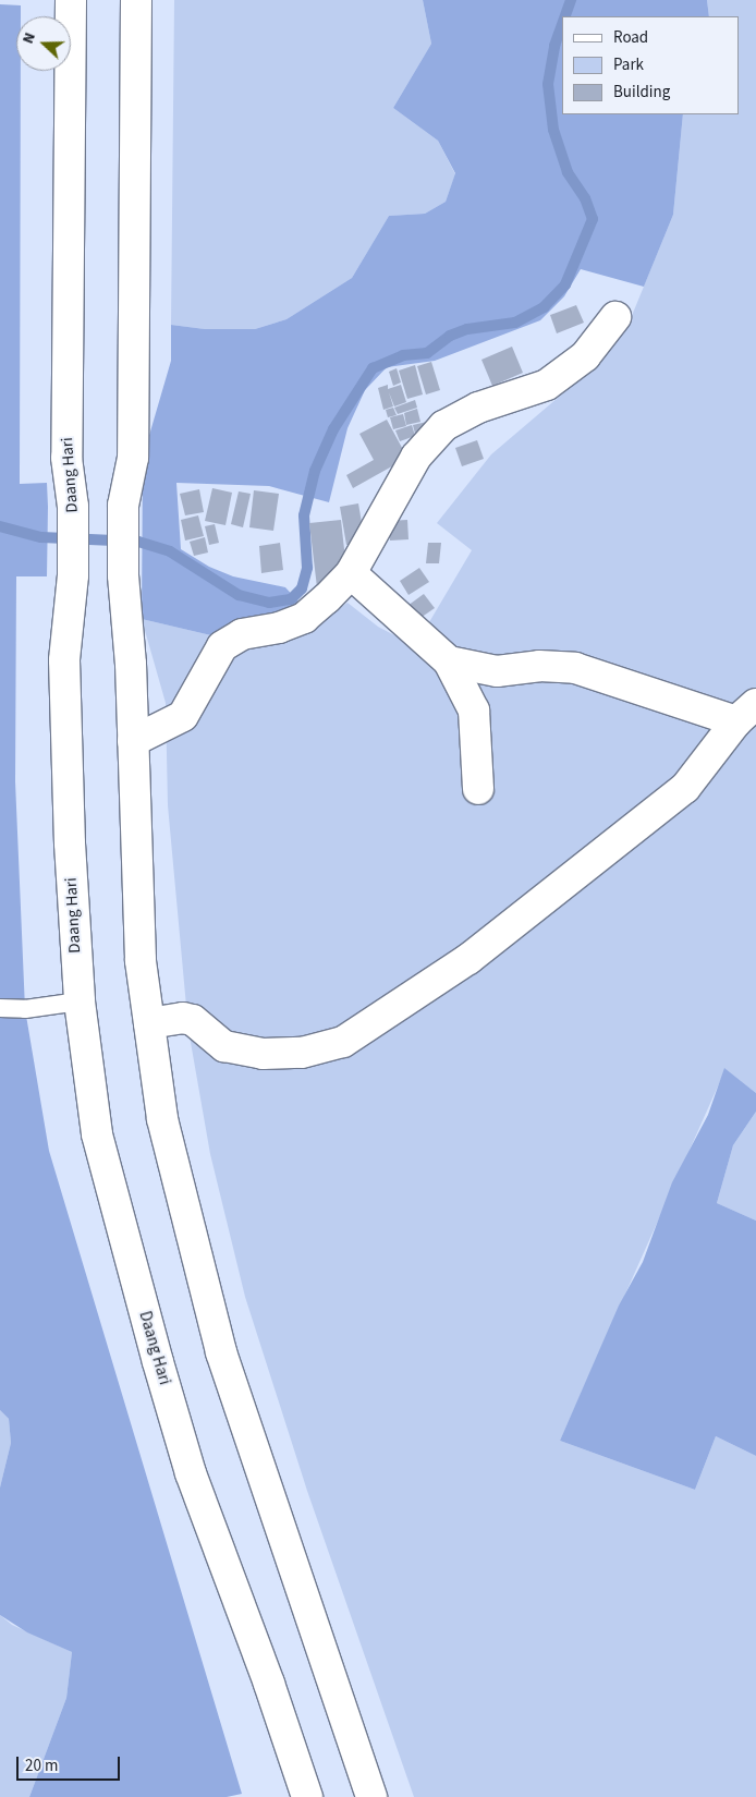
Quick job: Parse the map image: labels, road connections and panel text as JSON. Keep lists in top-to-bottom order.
{
  "streets": {
    "main road": ["Daang Hari"]
  },
  "legend": ["Road", "Park", "Building"],
  "scale_bar": "20 m",
  "north": "left"
}
